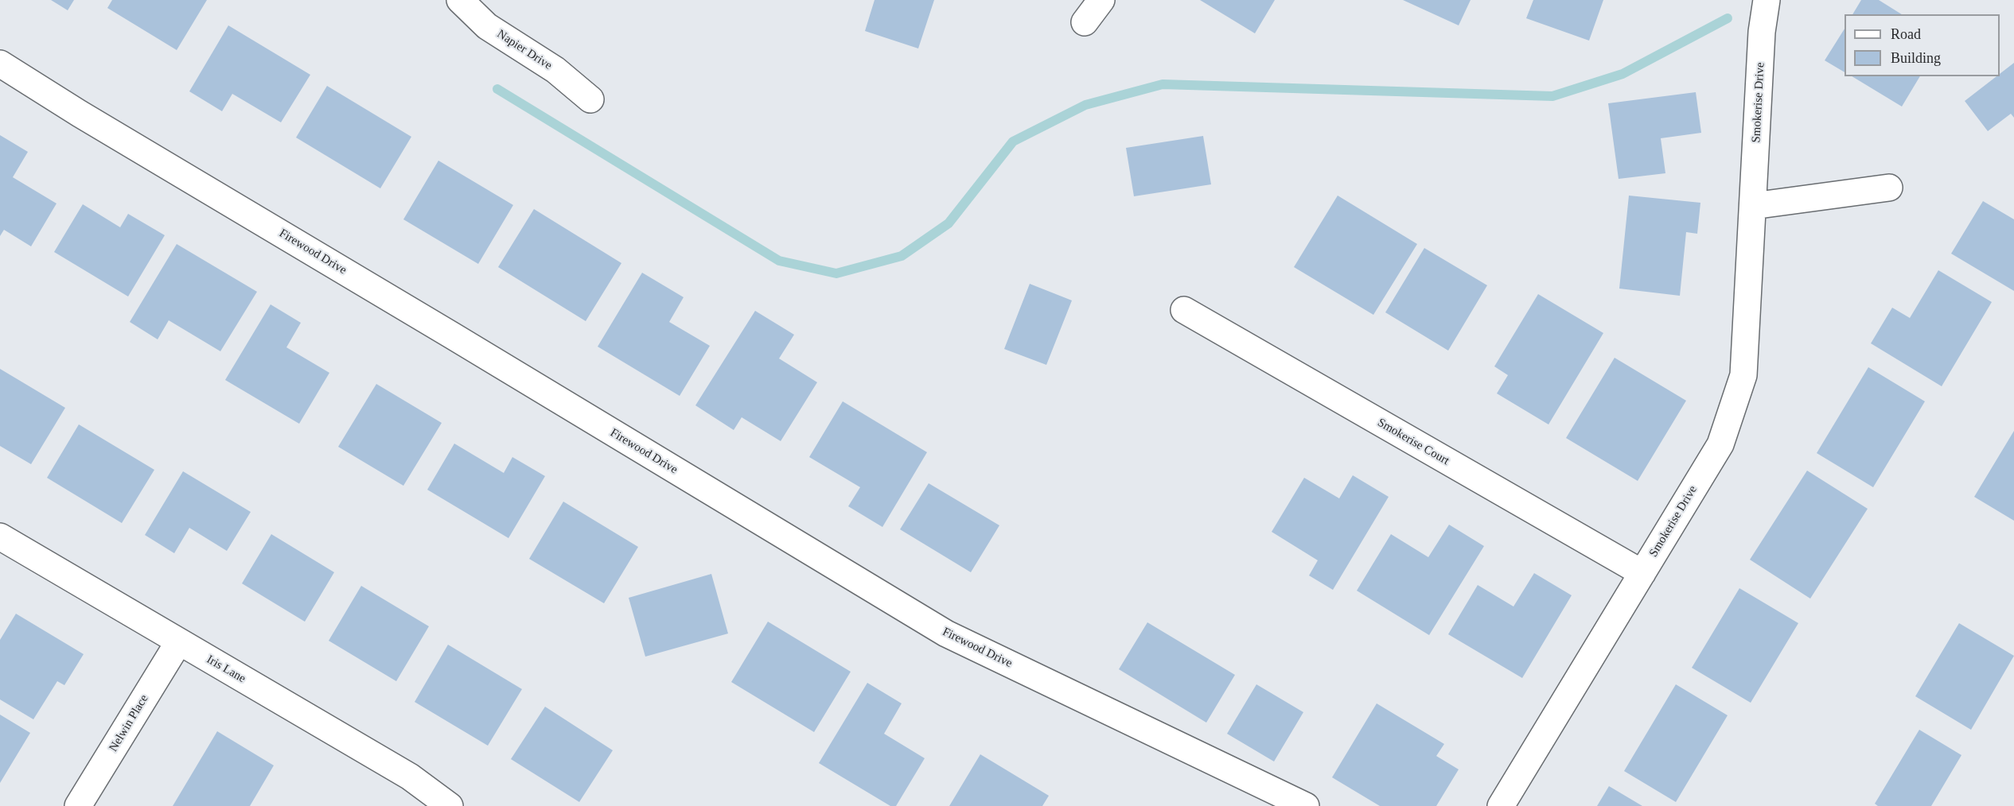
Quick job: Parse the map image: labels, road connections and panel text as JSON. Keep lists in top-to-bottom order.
{
  "streets": {
    "street": [
      "Napier Drive",
      "Smokerise Drive",
      "Firewood Drive",
      "Smokerise Court",
      "Iris Lane",
      "Nelwin Place"
    ]
  },
  "crossings": [
    ["Smokerise Drive", "Smokerise Court"],
    ["Iris Lane", "Nelwin Place"]
  ],
  "legend": ["Road", "Building"]
}
